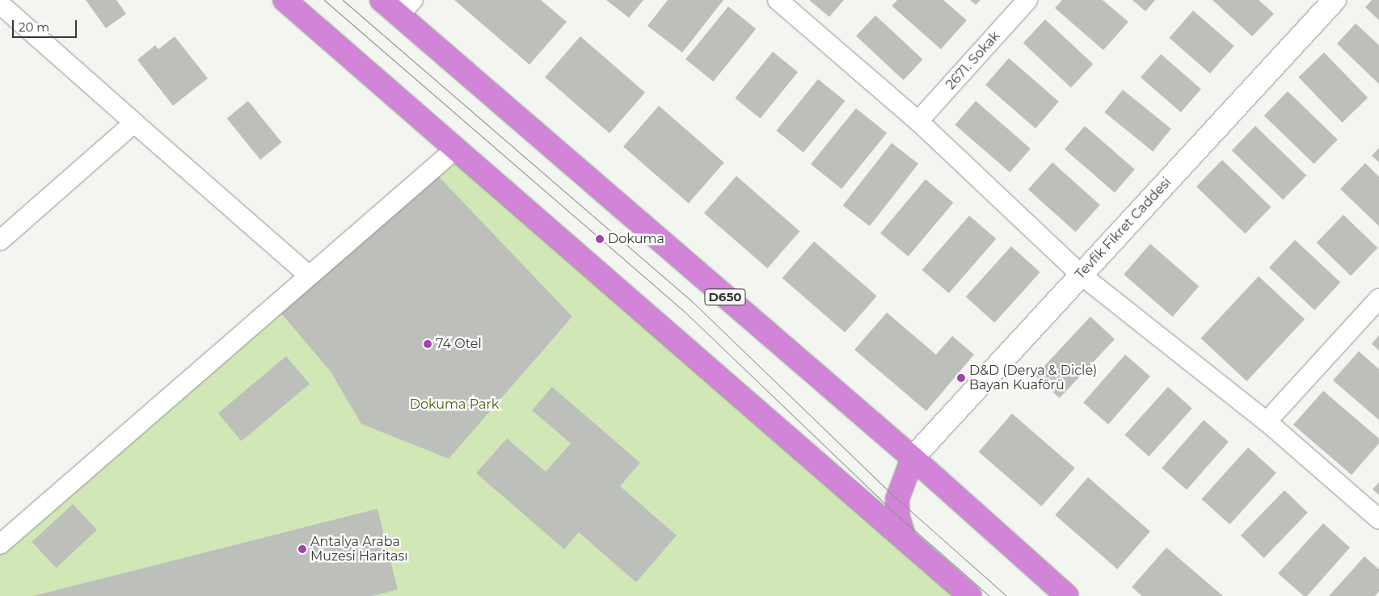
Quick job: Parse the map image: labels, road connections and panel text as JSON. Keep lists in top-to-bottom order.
{
  "streets": {
    "highway": ["D650"],
    "street": ["2671. Sokak", "Tevfik Fikret Caddesi"]
  },
  "crossings": [
    ["Tevfik Fikret Caddesi", "D650"]
  ],
  "parks": ["Dokuma Park"],
  "places": [
    "Dokuma",
    "74 Otel",
    "D&D (Derya & Dicle) Bayan Kuaförü",
    "Antalya Araba Muzesi Haritası"
  ],
  "scale_bar": "20 m"
}
